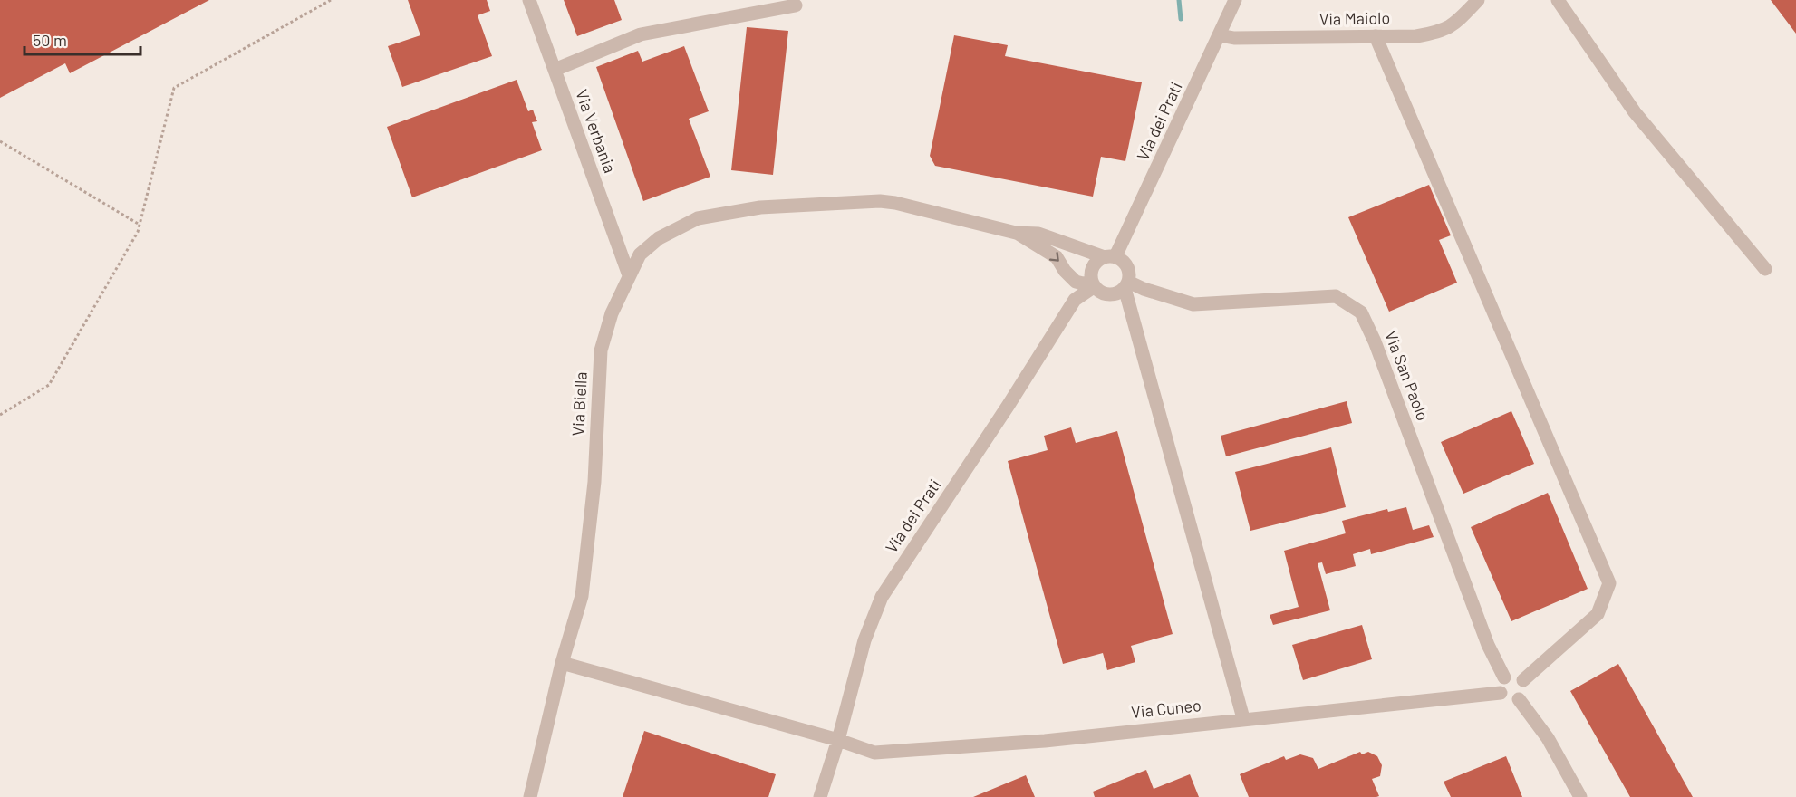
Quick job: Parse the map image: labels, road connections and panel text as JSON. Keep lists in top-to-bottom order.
{
  "streets": {
    "street": [
      "Via Maiolo",
      "Via dei Prati",
      "Via Verbania",
      "Via San Paolo",
      "Via Biella",
      "Via Cuneo"
    ]
  },
  "crossings": [
    ["Via Maiolo", "Via dei Prati"],
    ["Via dei Prati", "Via San Paolo"],
    ["Via dei Prati", "Via Biella"],
    ["Via dei Prati", "Via Cuneo"],
    ["Via Verbania", "Via Biella"],
    ["Via San Paolo", "Via Biella"],
    ["Via San Paolo", "Via Cuneo"]
  ],
  "scale_bar": "50 m"
}
